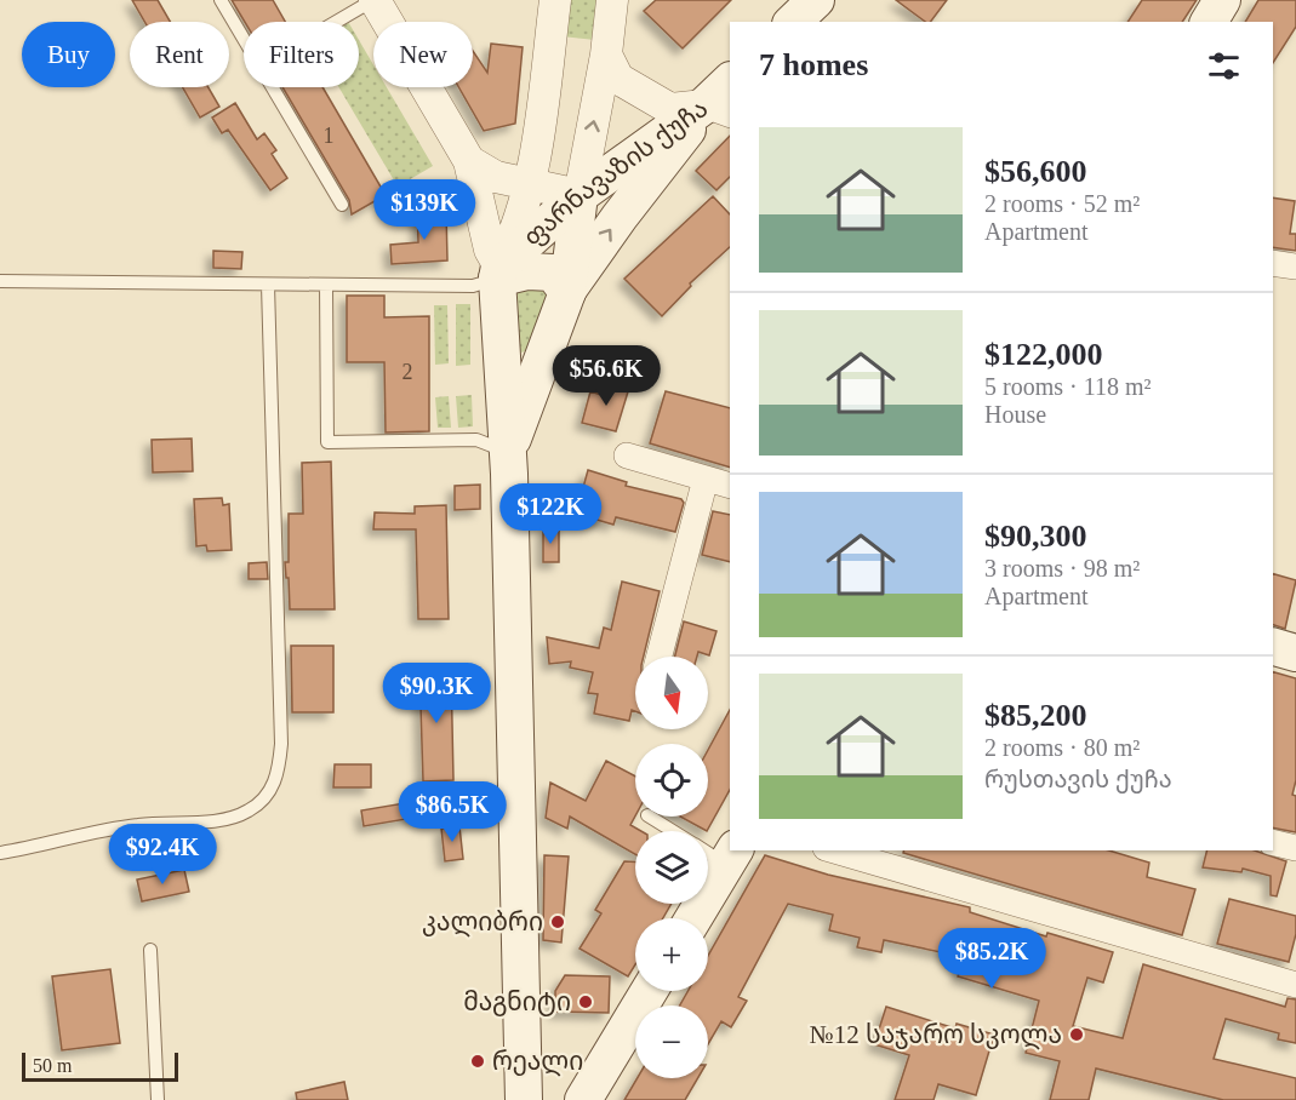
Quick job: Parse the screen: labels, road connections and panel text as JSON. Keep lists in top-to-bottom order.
{
  "streets": {
    "main road": ["ფარნავაზის ქუჩა"]
  },
  "places": [
    "კალიბრი",
    "მაგნიტი",
    "№12 საჯარო სკოლა",
    "რეალი"
  ],
  "house_numbers": ["1", "2"],
  "scale_bar": "50 m",
  "north": "bottom",
  "page": {
    "chip": [
      "Buy",
      "Rent",
      "Filters",
      "New"
    ],
    "heading": "7 homes",
    "list": [
      {
        "name": "$56,600",
        "note": "2 rooms · 52 m² · Apartment"
      },
      {
        "name": "$122,000",
        "note": "5 rooms · 118 m² · House"
      },
      {
        "name": "$90,300",
        "note": "3 rooms · 98 m² · Apartment"
      },
      {
        "name": "$85,200",
        "note": "2 rooms · 80 m² · რუსთავის ქუჩა"
      }
    ],
    "price": [
      "$139K",
      "$56.6K",
      "$122K",
      "$90.3K",
      "$86.5K",
      "$92.4K",
      "$85.2K"
    ],
    "map_buttons": ["+", "−"],
    "scale": "50 m"
  }
}
